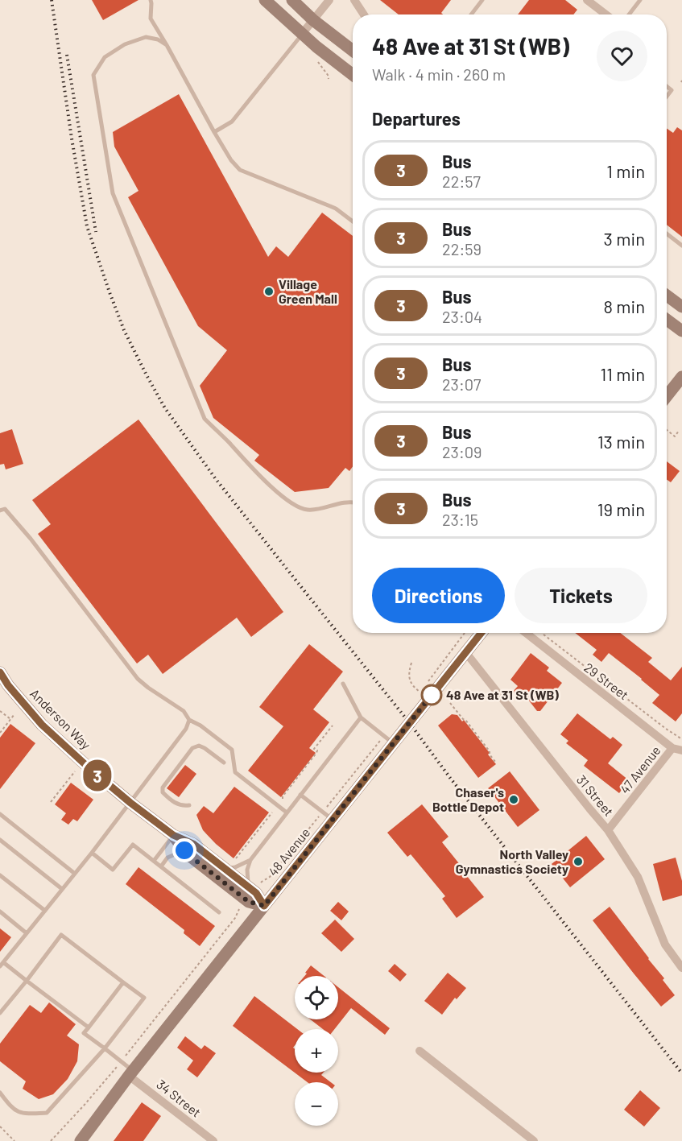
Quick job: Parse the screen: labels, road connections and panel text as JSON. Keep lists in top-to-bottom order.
{
  "streets": {
    "main road": ["Anderson Way", "48 Avenue"],
    "street": [
      "29 Street",
      "47 Avenue",
      "31 Street",
      "34 Street"
    ]
  },
  "crossings": [
    ["29 Street", "47 Avenue"],
    ["Anderson Way", "48 Avenue"],
    ["47 Avenue", "31 Street"],
    ["31 Street", "48 Avenue"],
    ["48 Avenue", "34 Street"]
  ],
  "places": [
    "Village Green Mall",
    "48 Ave at 31 St (WB)",
    "Chaser's Bottle Depot",
    "North Valley Gymnastics Society"
  ],
  "lines": ["bus line 3"],
  "page": {
    "on_map": "3",
    "heading": [
      ["48 Ave at 31 St (WB)", "Walk · 4 min · 260 m"],
      "Departures"
    ],
    "list": [
      {
        "mark": "3",
        "name": "Bus",
        "note": "22:57",
        "value": "1 min"
      },
      {
        "mark": "3",
        "name": "Bus",
        "note": "22:59",
        "value": "3 min"
      },
      {
        "mark": "3",
        "name": "Bus",
        "note": "23:04",
        "value": "8 min"
      },
      {
        "mark": "3",
        "name": "Bus",
        "note": "23:07",
        "value": "11 min"
      },
      {
        "mark": "3",
        "name": "Bus",
        "note": "23:09",
        "value": "13 min"
      },
      {
        "mark": "3",
        "name": "Bus",
        "note": "23:15",
        "value": "19 min"
      }
    ],
    "buttons": ["Directions", "Tickets"],
    "map_buttons": ["+", "−"]
  }
}
